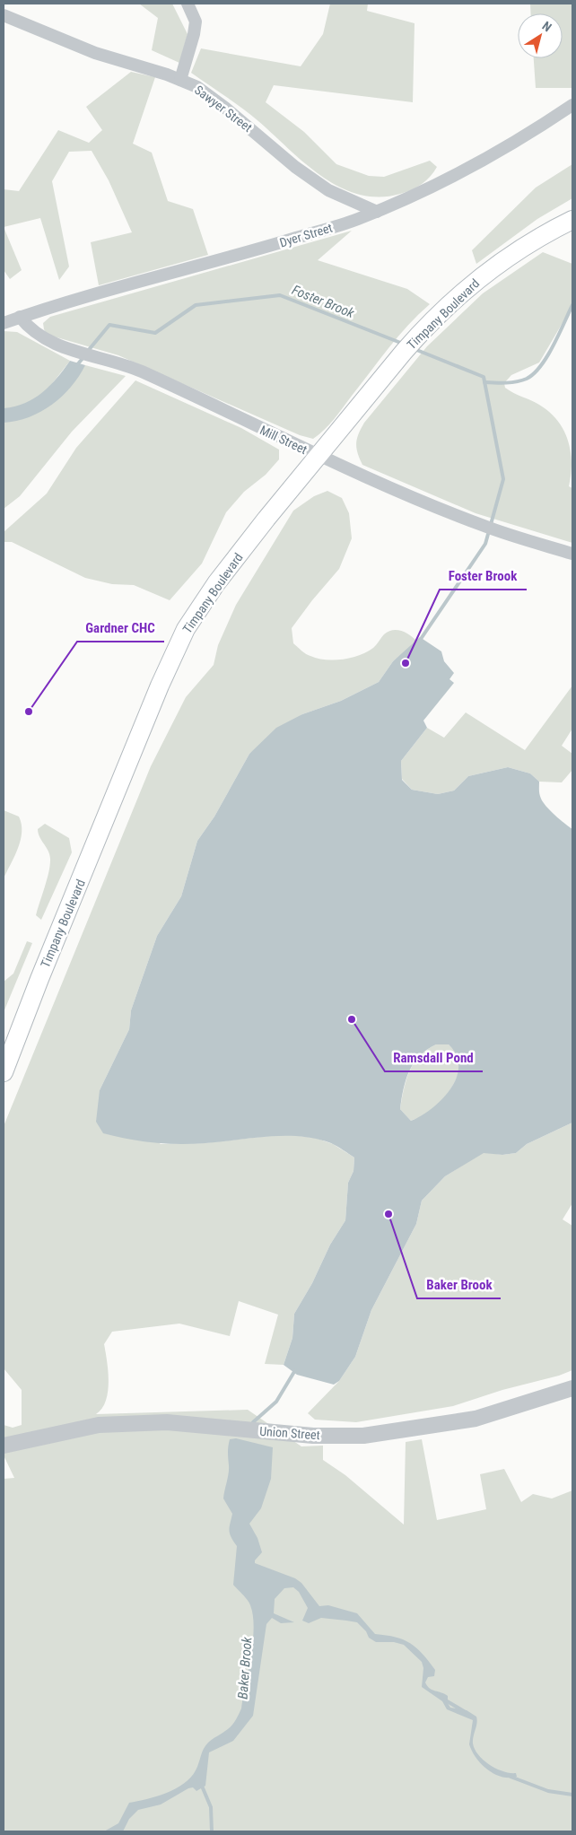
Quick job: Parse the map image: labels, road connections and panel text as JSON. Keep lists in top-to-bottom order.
{
  "streets": {
    "main road": ["Timpany Boulevard"],
    "street": [
      "Sawyer Street",
      "Dyer Street",
      "Mill Street",
      "Union Street"
    ]
  },
  "crossings": [
    ["Sawyer Street", "Dyer Street"],
    ["Dyer Street", "Mill Street"],
    ["Timpany Boulevard", "Mill Street"]
  ],
  "water": ["Foster Brook", "Baker Brook"],
  "places": [
    "Foster Brook",
    "Gardner CHC",
    "Ramsdall Pond",
    "Baker Brook"
  ],
  "north": "top right"
}
